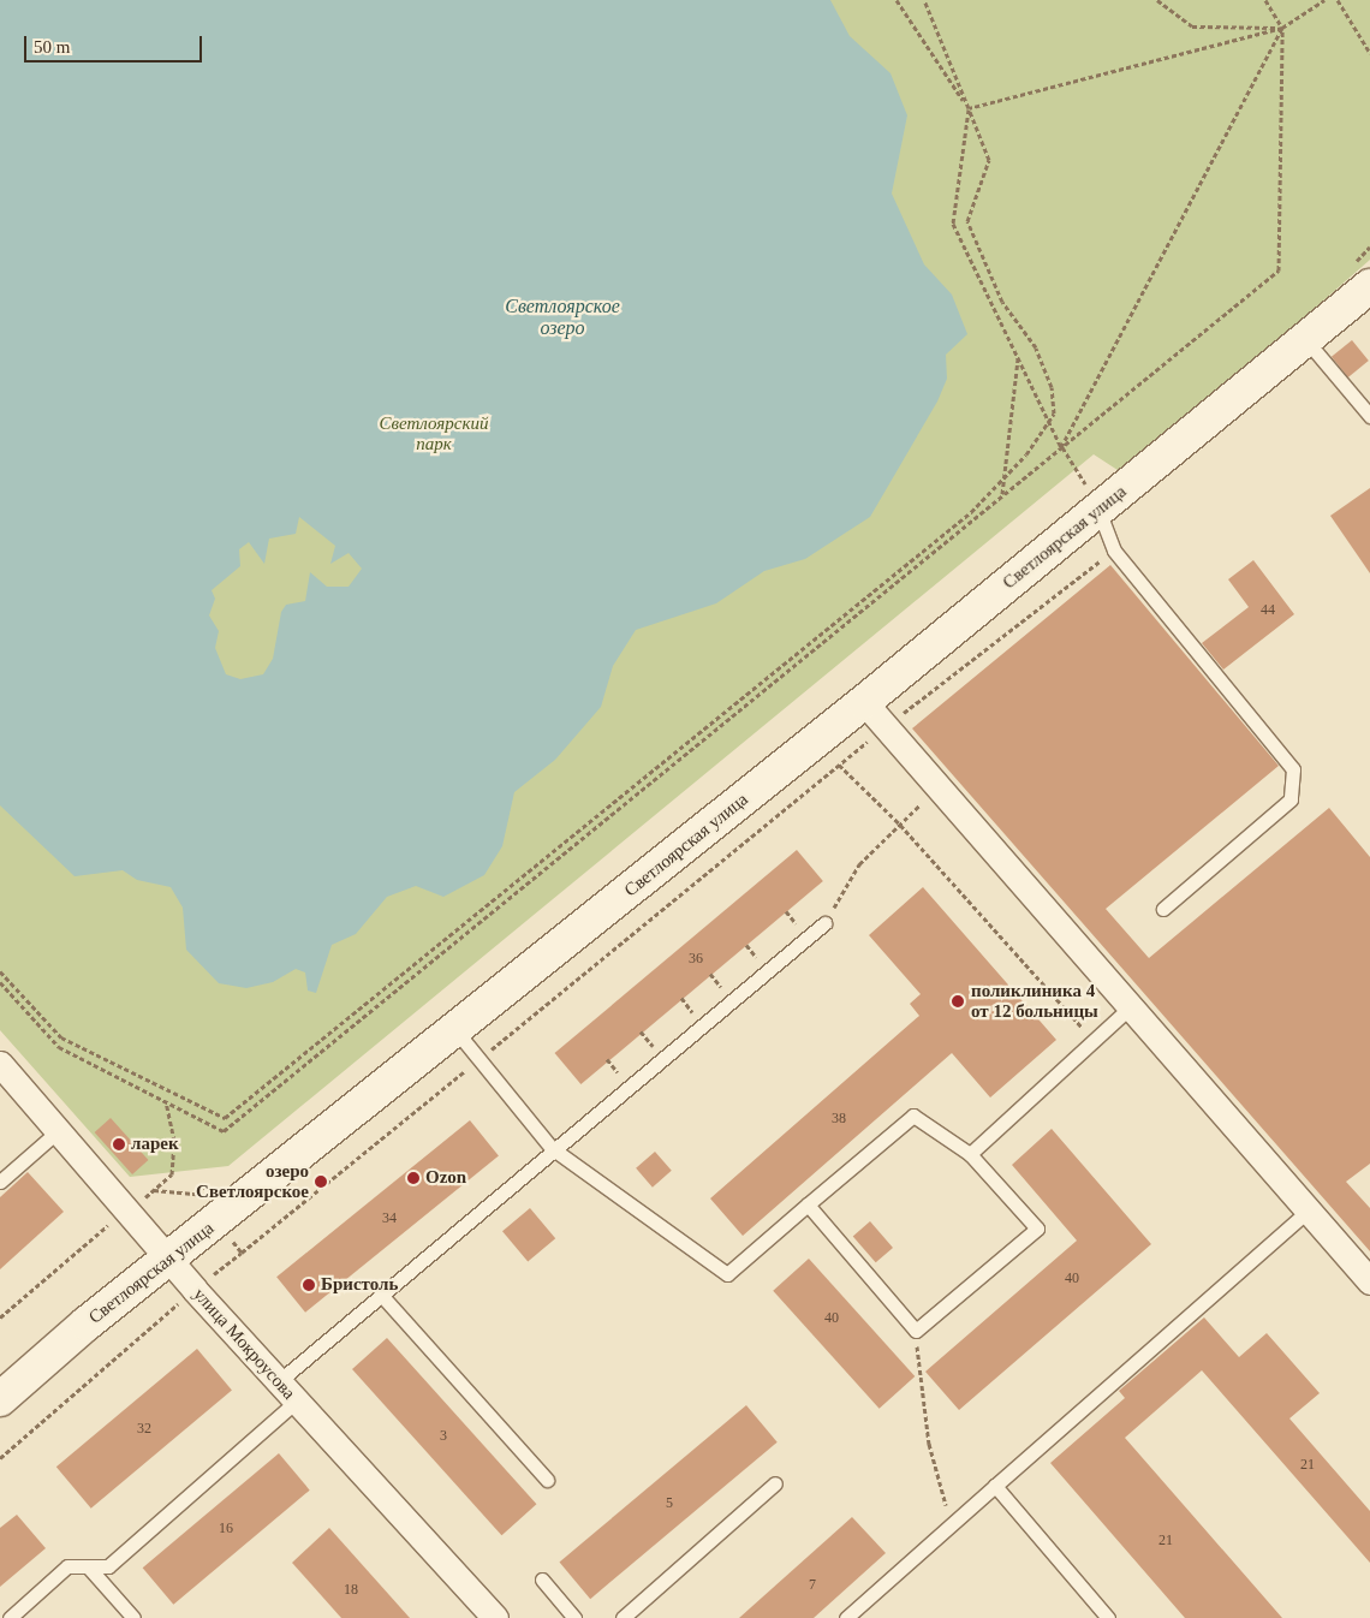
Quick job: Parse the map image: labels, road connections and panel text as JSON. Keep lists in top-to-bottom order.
{
  "streets": {
    "main road": ["Светлоярская улица"],
    "street": ["улица Мокроусова"]
  },
  "crossings": [
    ["Светлоярская улица", "улица Мокроусова"]
  ],
  "water": ["Светлоярское озеро"],
  "parks": ["Светлоярский парк"],
  "places": [
    "поликлиника 4 от 12 больницы",
    "ларек",
    "Ozon",
    "озеро Светлоярское",
    "Бристоль"
  ],
  "house_numbers": [
    "44",
    "36",
    "38",
    "34",
    "40",
    "40",
    "32",
    "3",
    "21",
    "5",
    "16",
    "21",
    "7",
    "18"
  ],
  "scale_bar": "50 m"
}
